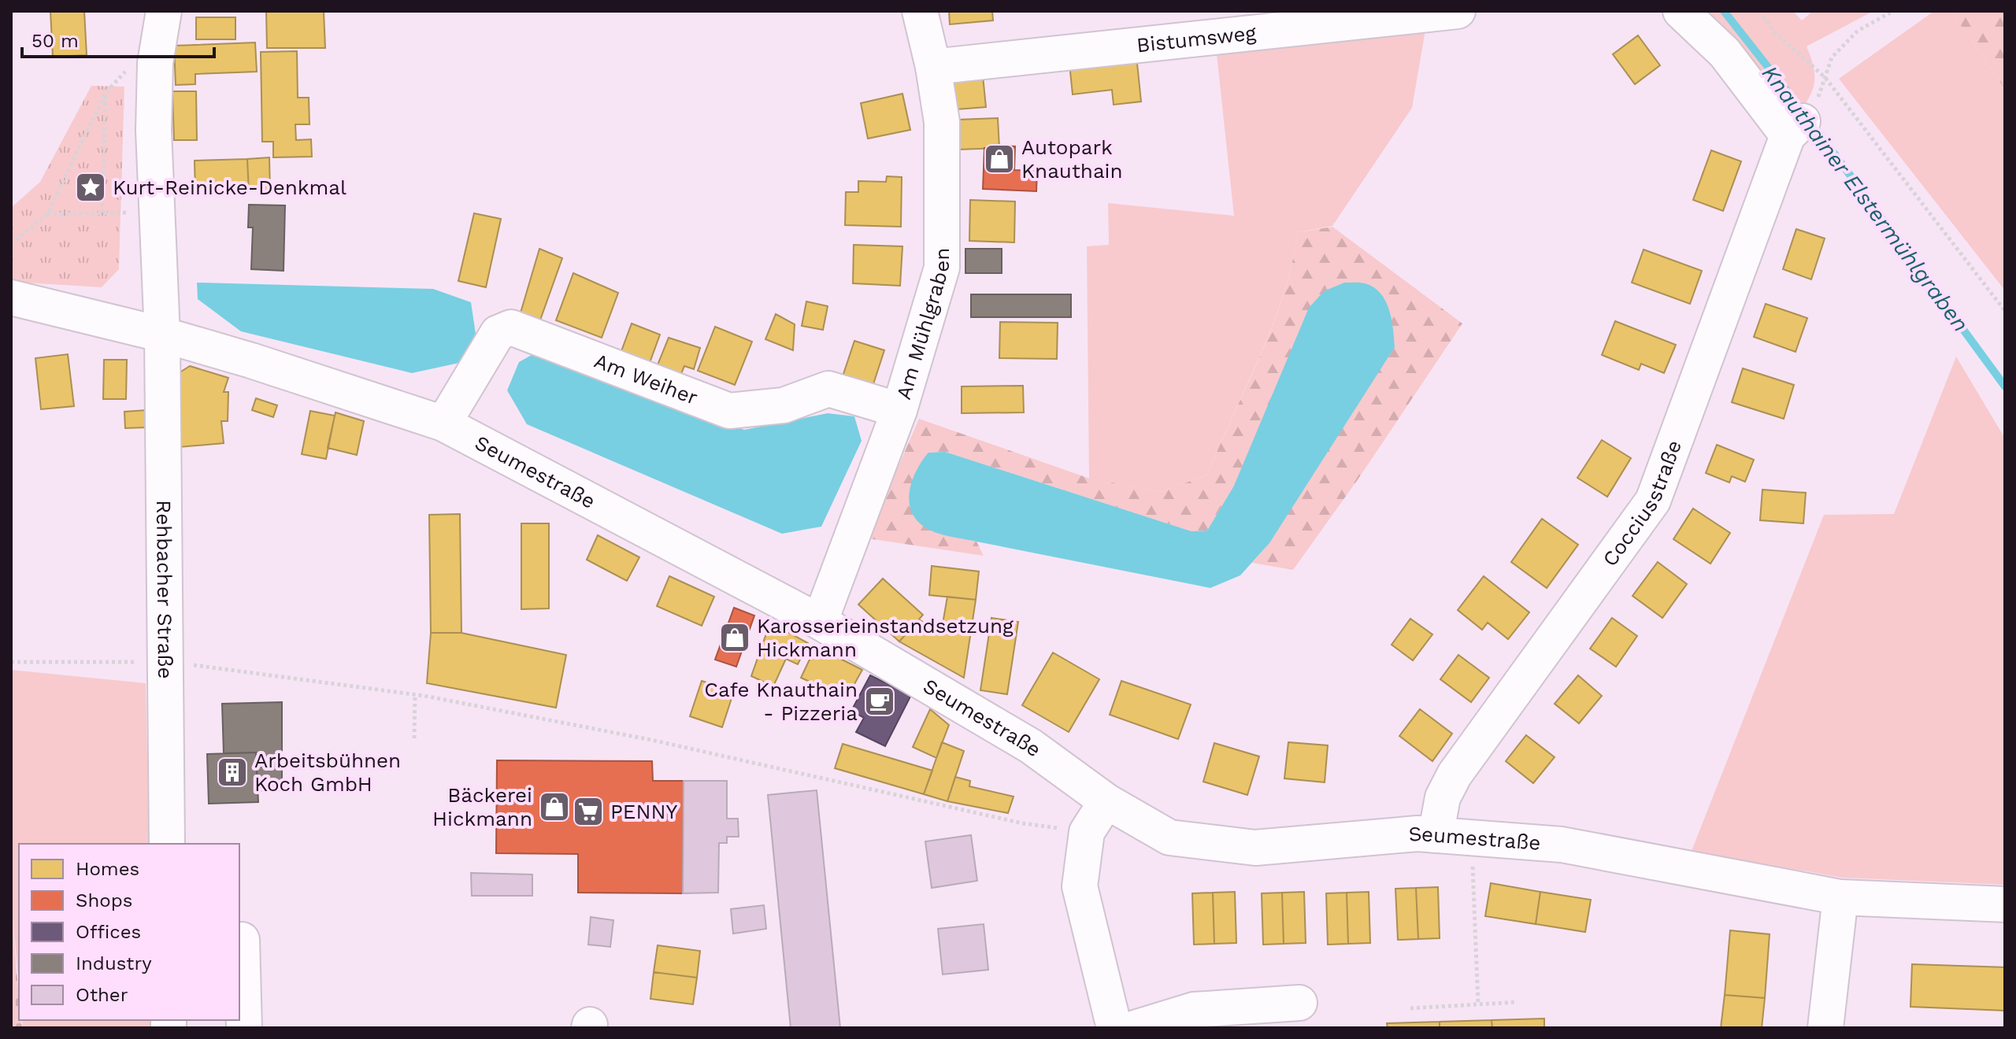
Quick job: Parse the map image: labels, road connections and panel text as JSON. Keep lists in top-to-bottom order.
{
  "streets": {
    "street": [
      "Bistumsweg",
      "Am Mühlgraben",
      "Am Weiher",
      "Seumestraße",
      "Cocciusstraße",
      "Rehbacher Straße"
    ]
  },
  "crossings": [
    ["Bistumsweg", "Am Mühlgraben"],
    ["Am Mühlgraben", "Am Weiher"],
    ["Am Mühlgraben", "Seumestraße"],
    ["Am Weiher", "Seumestraße"],
    ["Seumestraße", "Cocciusstraße"],
    ["Seumestraße", "Rehbacher Straße"]
  ],
  "water": ["Knauthainer Elstermühlgraben"],
  "places": {
    "shop": ["Autopark Knauthain", "Karosserieinstandsetzung Hickmann", "Bäckerei Hickmann"],
    "place": ["Kurt-Reinicke-Denkmal"],
    "cafe": ["Cafe Knauthain - Pizzeria"],
    "building": ["Arbeitsbühnen Koch GmbH"],
    "supermarket": ["PENNY"]
  },
  "legend": [
    "Homes",
    "Shops",
    "Offices",
    "Industry",
    "Other"
  ],
  "scale_bar": "50 m"
}
